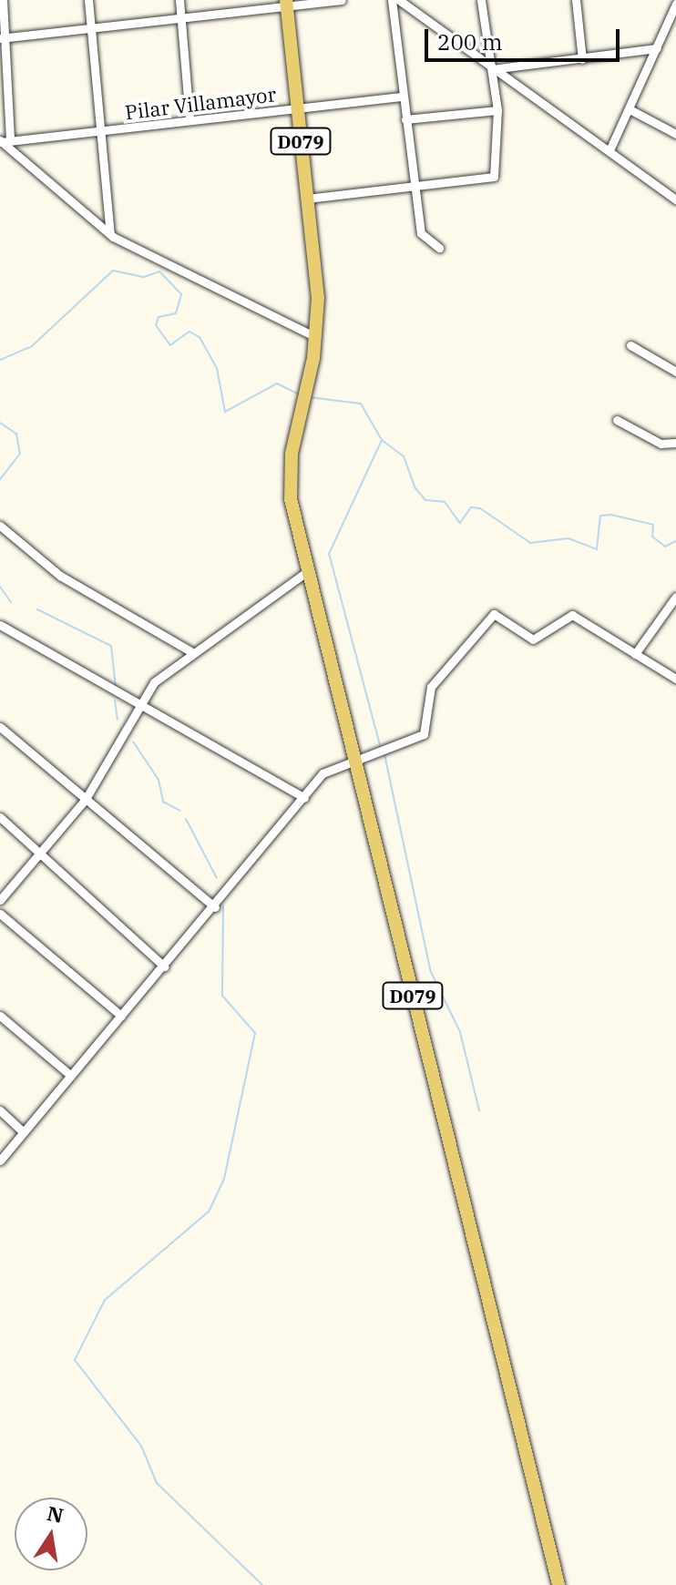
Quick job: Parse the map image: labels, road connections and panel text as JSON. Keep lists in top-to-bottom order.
{
  "streets": {
    "main road": ["D079"],
    "street": ["Pilar Villamayor"]
  },
  "crossings": [
    ["Pilar Villamayor", "D079"]
  ],
  "scale_bar": "200 m",
  "north": "top"
}
